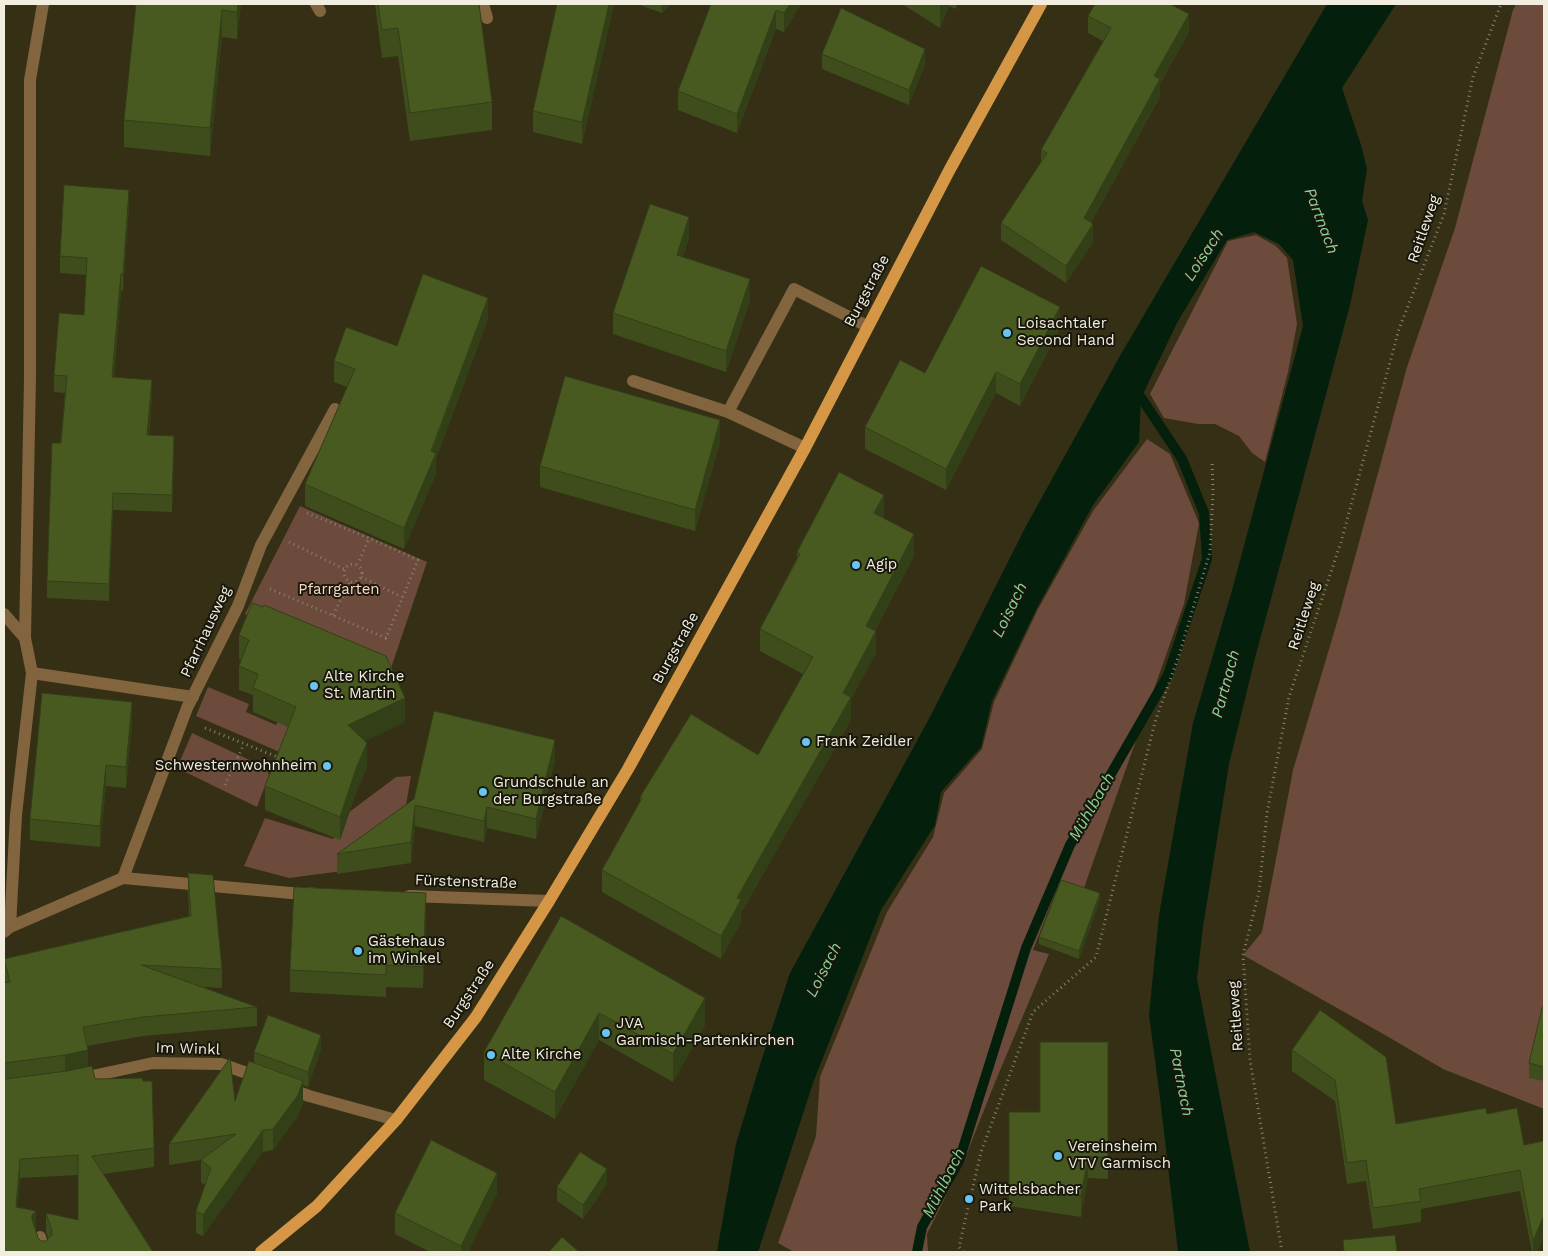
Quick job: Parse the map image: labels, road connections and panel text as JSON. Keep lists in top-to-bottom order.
{
  "streets": {
    "main road": ["Burgstraße"],
    "street": ["Pfarrhausweg", "Fürstenstraße", "Im Winkl"],
    "path": ["Reitleweg"]
  },
  "crossings": [
    ["Burgstraße", "Fürstenstraße"],
    ["Burgstraße", "Im Winkl"]
  ],
  "water": ["Partnach", "Loisach", "Mühlbach"],
  "parks": ["Pfarrgarten"],
  "places": [
    "Loisachtaler Second Hand",
    "Agip",
    "Alte Kirche St. Martin",
    "Frank Zeidler",
    "Schwesternwohnheim",
    "Grundschule an der Burgstraße",
    "Gästehaus im Winkel",
    "JVA Garmisch-Partenkirchen",
    "Alte Kirche",
    "Vereinsheim VTV Garmisch",
    "Wittelsbacher Park"
  ]
}
